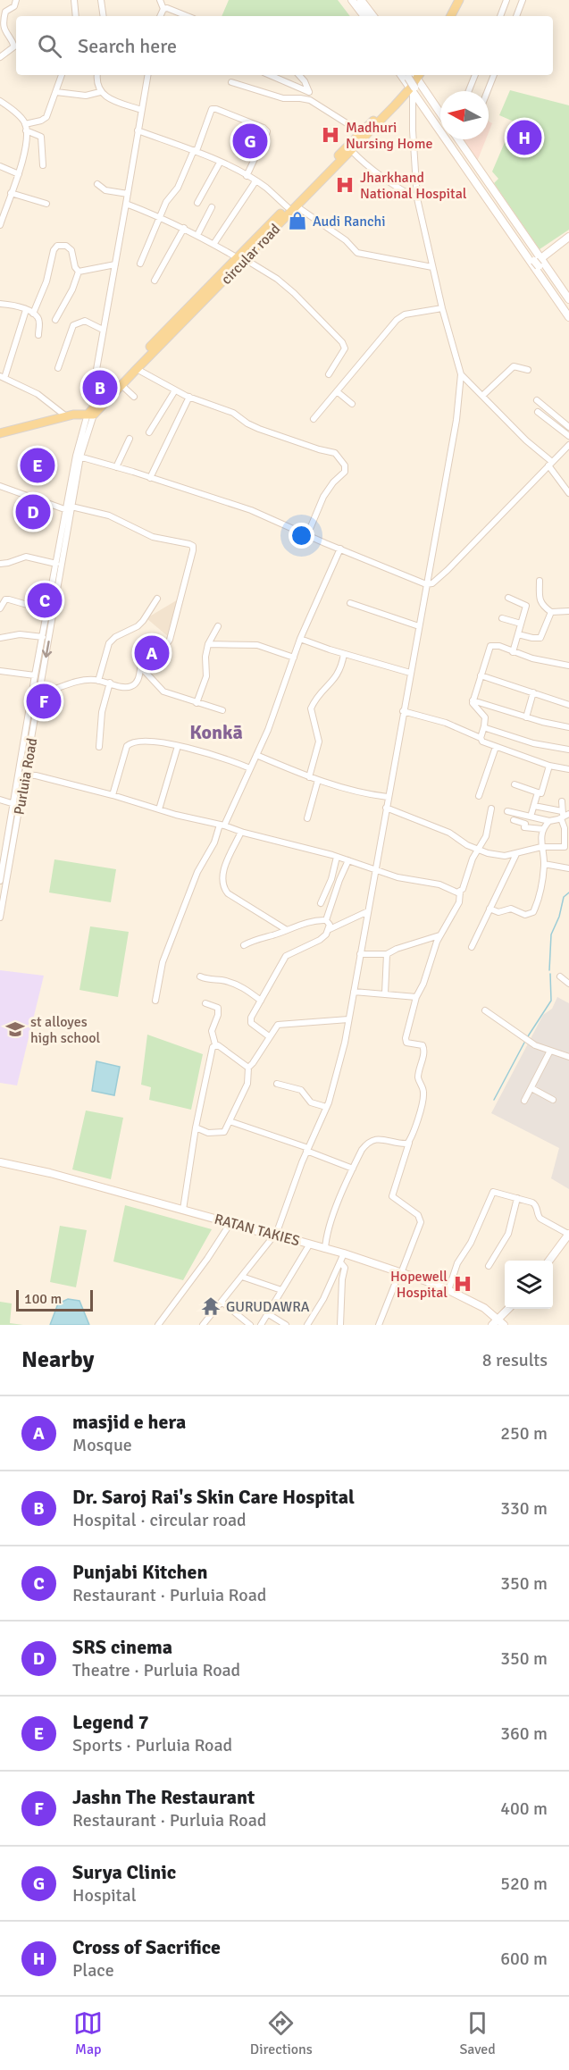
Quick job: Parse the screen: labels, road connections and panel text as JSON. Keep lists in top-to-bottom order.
{
  "streets": {
    "main road": ["circular road"],
    "street": ["Purluia Road", "RATAN TAKIES"]
  },
  "crossings": [
    ["circular road", "Purluia Road"]
  ],
  "districts": ["Konkā"],
  "places": {
    "hospital": ["Madhuri Nursing Home", "Jharkhand National Hospital", "Hopewell Hospital"],
    "shop": ["Audi Ranchi"],
    "school or university": ["st alloyes high school"],
    "temple": ["GURUDAWRA"]
  },
  "scale_bar": "100 m",
  "north": "left",
  "page": {
    "search": "Search here",
    "pins": [
      "H",
      "G",
      "B",
      "E",
      "D",
      "C",
      "A",
      "F"
    ],
    "scale": "100 m",
    "heading": ["Nearby", "8 results"],
    "list": [
      {
        "mark": "A",
        "name": "masjid e hera",
        "note": "Mosque",
        "value": "250 m"
      },
      {
        "mark": "B",
        "name": "Dr. Saroj Rai's Skin Care Hospital",
        "note": "Hospital · circular road",
        "value": "330 m"
      },
      {
        "mark": "C",
        "name": "Punjabi Kitchen",
        "note": "Restaurant · Purluia Road",
        "value": "350 m"
      },
      {
        "mark": "D",
        "name": "SRS cinema",
        "note": "Theatre · Purluia Road",
        "value": "350 m"
      },
      {
        "mark": "E",
        "name": "Legend 7",
        "note": "Sports · Purluia Road",
        "value": "360 m"
      },
      {
        "mark": "F",
        "name": "Jashn The Restaurant",
        "note": "Restaurant · Purluia Road",
        "value": "400 m"
      },
      {
        "mark": "G",
        "name": "Surya Clinic",
        "note": "Hospital",
        "value": "520 m"
      },
      {
        "mark": "H",
        "name": "Cross of Sacrifice",
        "note": "Place",
        "value": "600 m"
      }
    ],
    "nav": ["Map", "Directions", "Saved"]
  }
}
